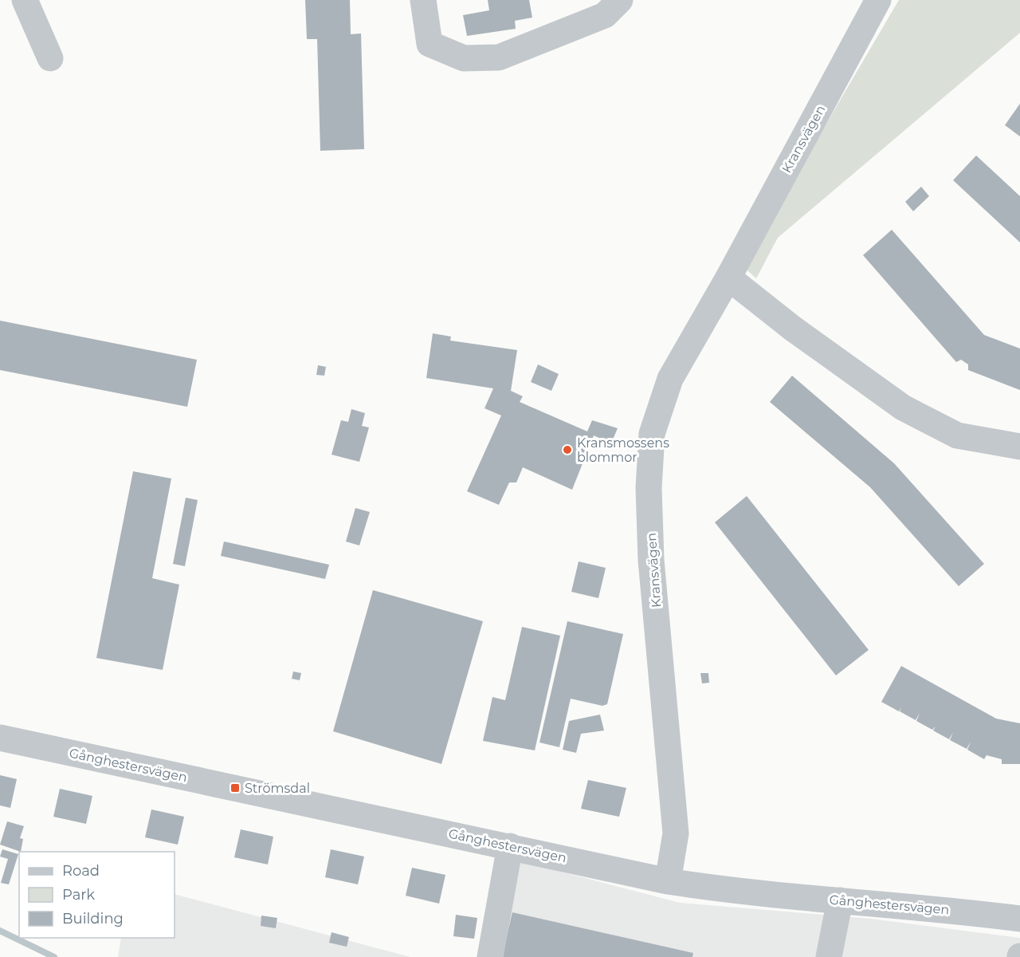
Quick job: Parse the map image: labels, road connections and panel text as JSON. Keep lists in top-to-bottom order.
{
  "streets": {
    "street": ["Kransvägen", "Gånghestersvägen"]
  },
  "crossings": [
    ["Kransvägen", "Gånghestersvägen"]
  ],
  "places": {
    "other": ["Kransmossens blommor"],
    "transit": ["Strömsdal"]
  },
  "legend": ["Road", "Park", "Building"]
}
